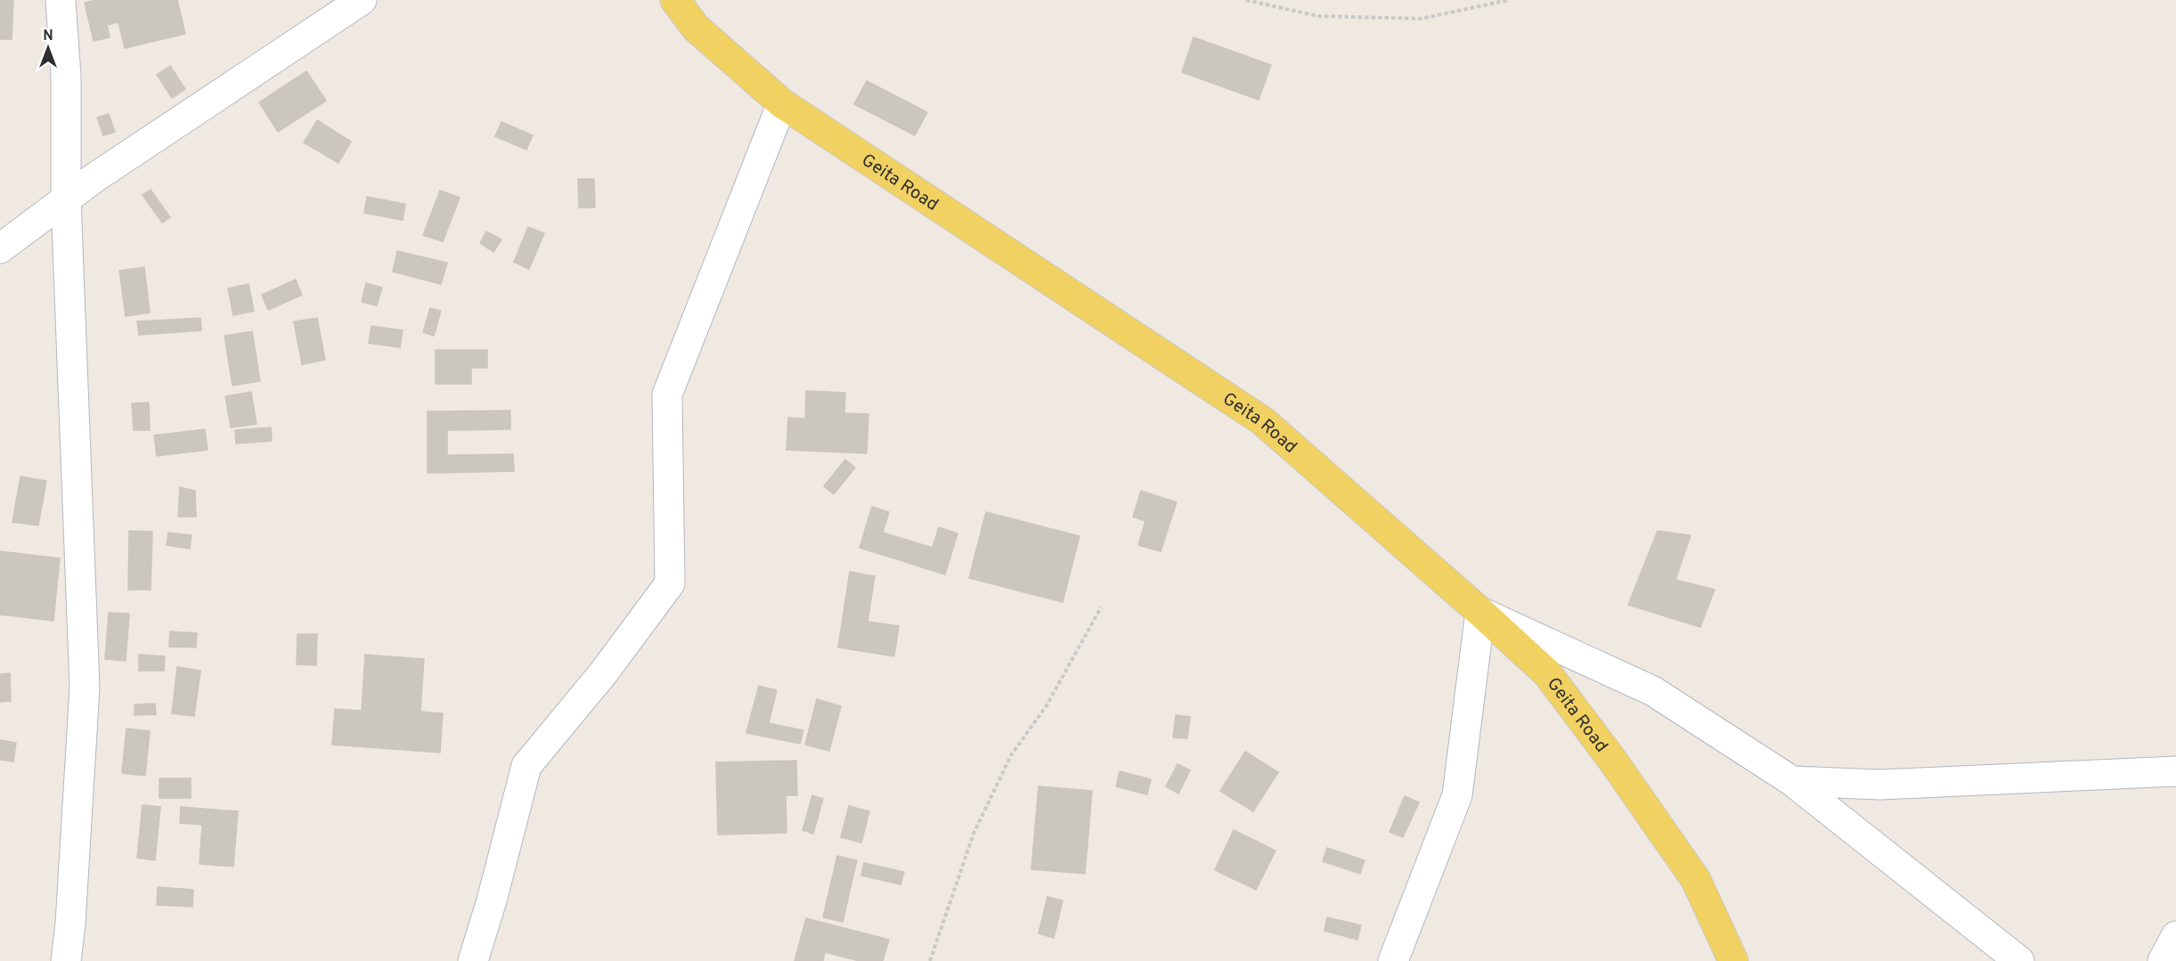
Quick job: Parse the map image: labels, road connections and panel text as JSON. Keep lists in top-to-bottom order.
{
  "streets": {
    "main road": ["Geita Road"]
  },
  "north": "top"
}
